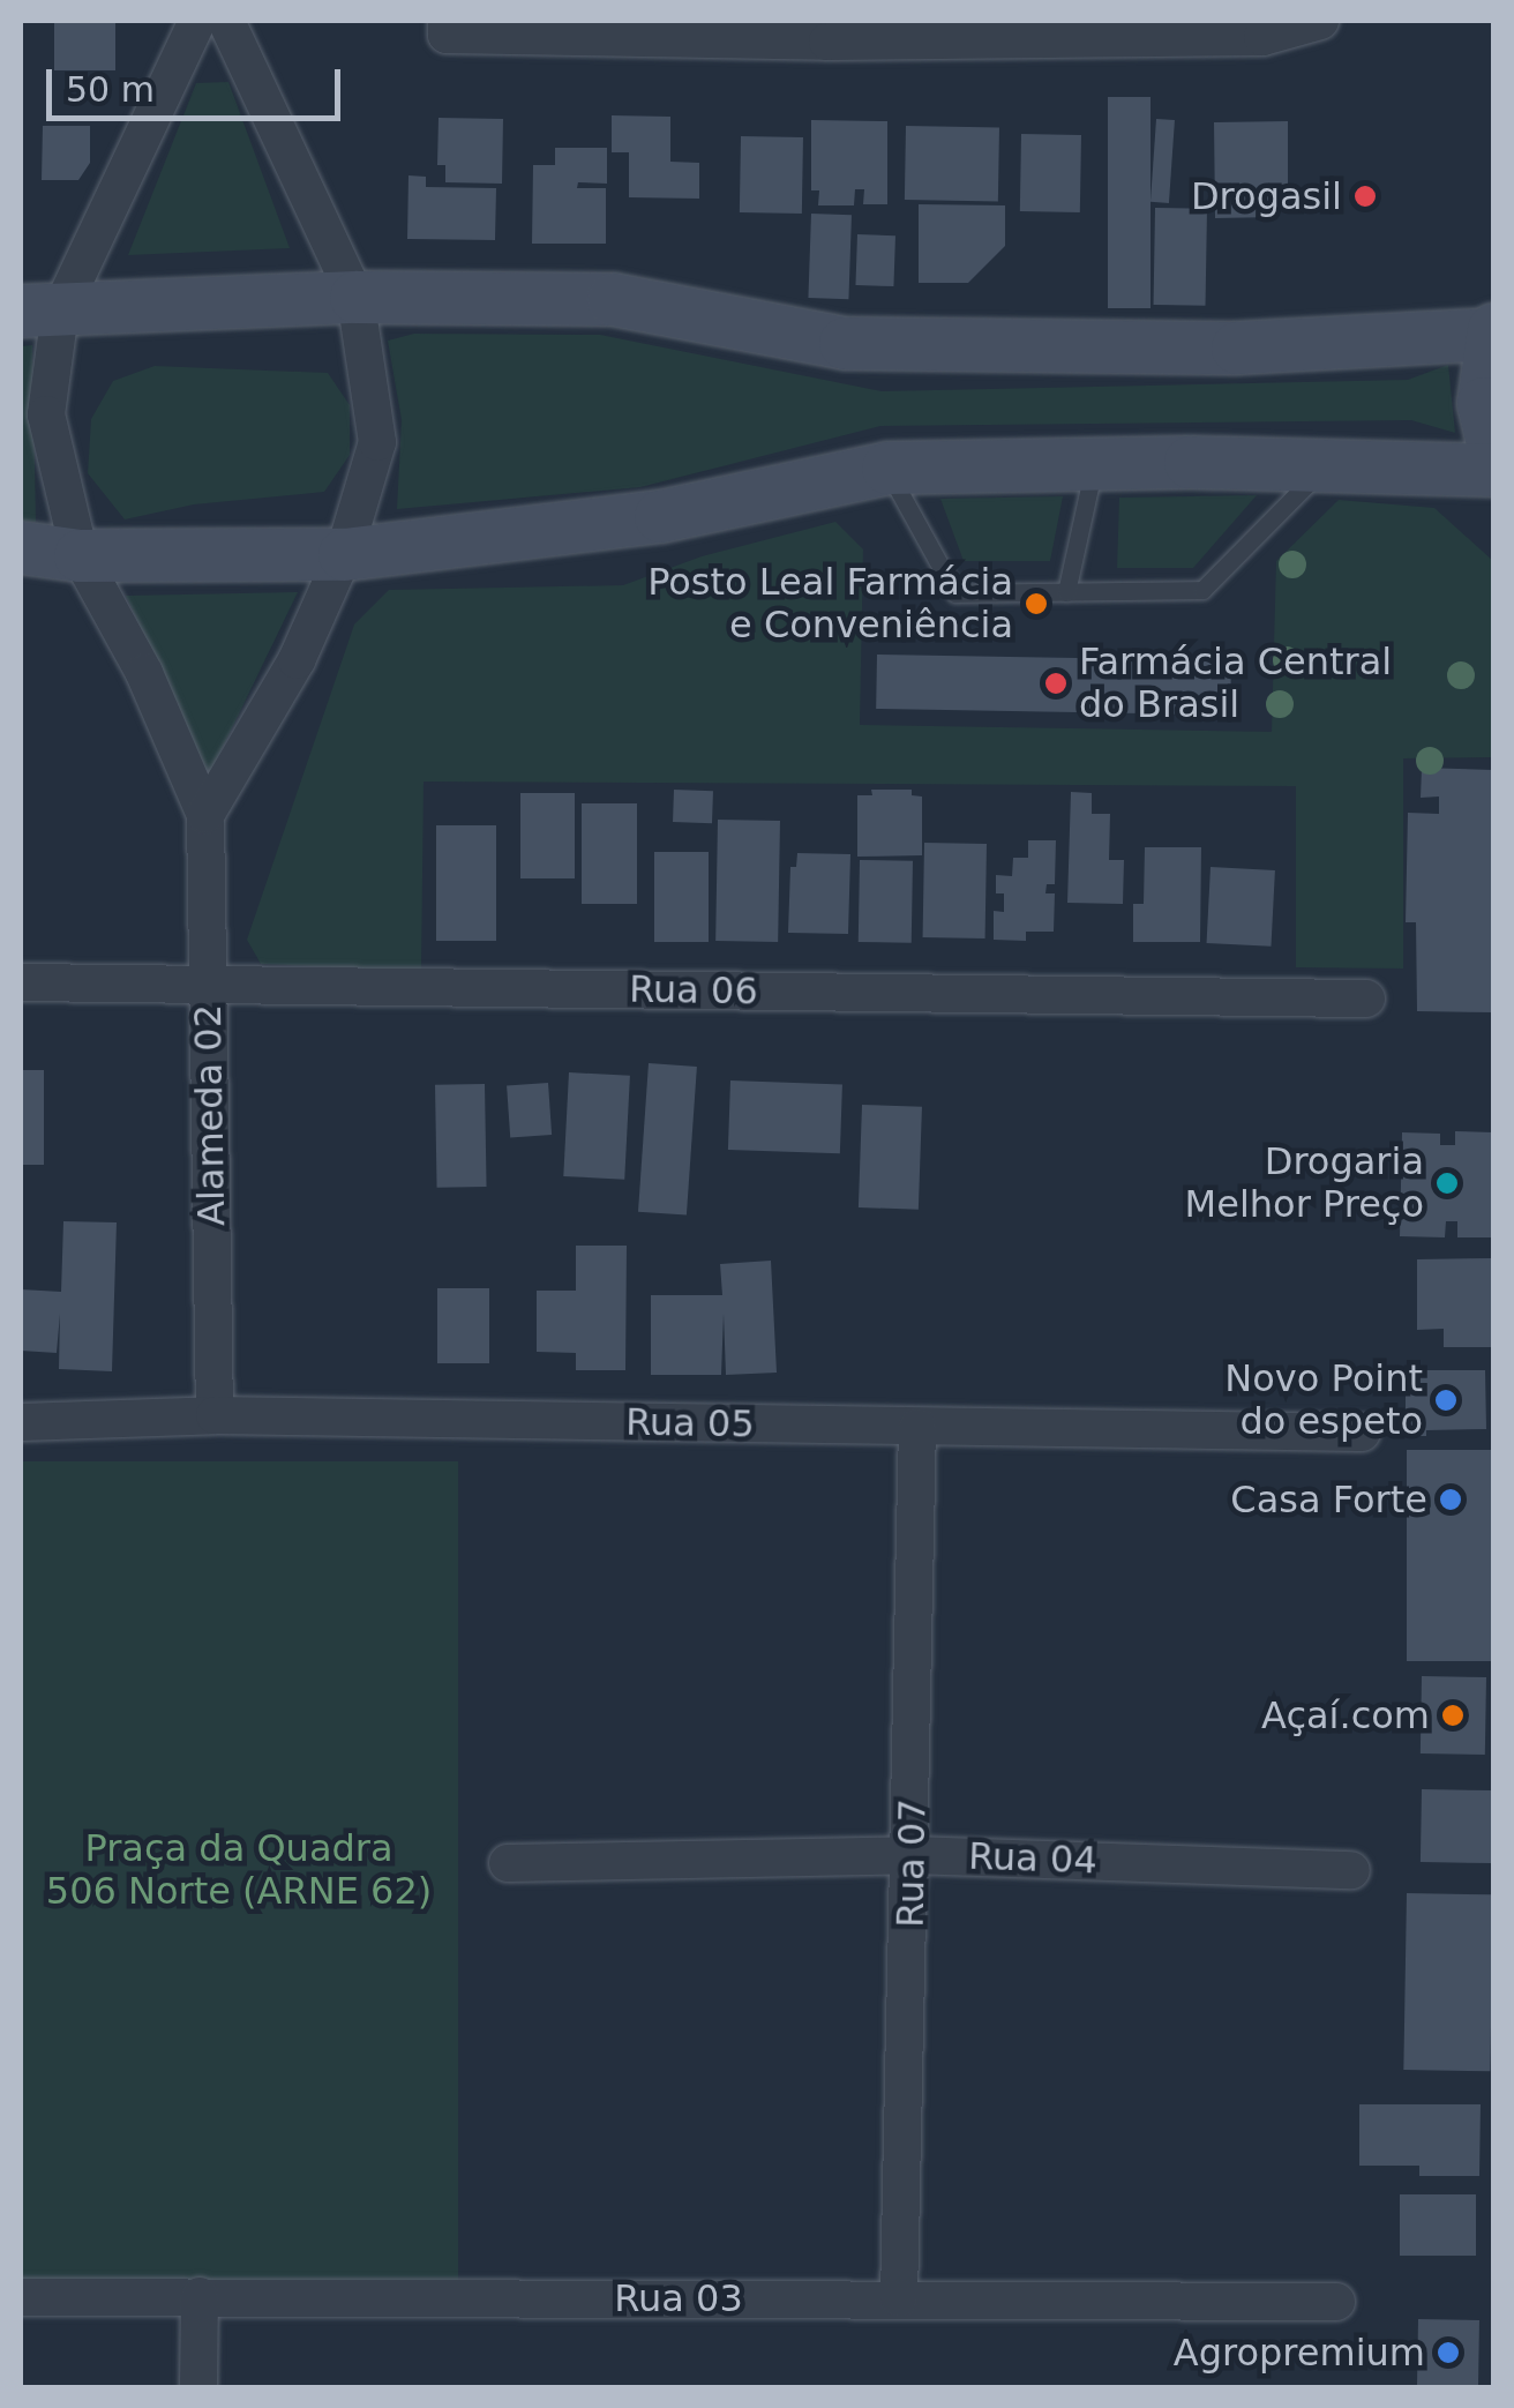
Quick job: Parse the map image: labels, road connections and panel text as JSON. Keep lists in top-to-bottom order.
{
  "streets": {
    "street": [
      "Rua 06",
      "Alameda 02",
      "Rua 05",
      "Rua 04",
      "Rua 07",
      "Rua 03"
    ]
  },
  "crossings": [
    ["Rua 06", "Alameda 02"],
    ["Alameda 02", "Rua 05"],
    ["Rua 05", "Rua 07"],
    ["Rua 04", "Rua 07"],
    ["Rua 07", "Rua 03"]
  ],
  "parks": ["Praça da Quadra 506 Norte (ARNE 62)"],
  "places": [
    "Drogasil",
    "Posto Leal Farmácia e Conveniência",
    "Farmácia Central do Brasil",
    "Drogaria Melhor Preço",
    "Novo Point do espeto",
    "Casa Forte",
    "Açaí.com",
    "Agropremium"
  ],
  "scale_bar": "50 m"
}
